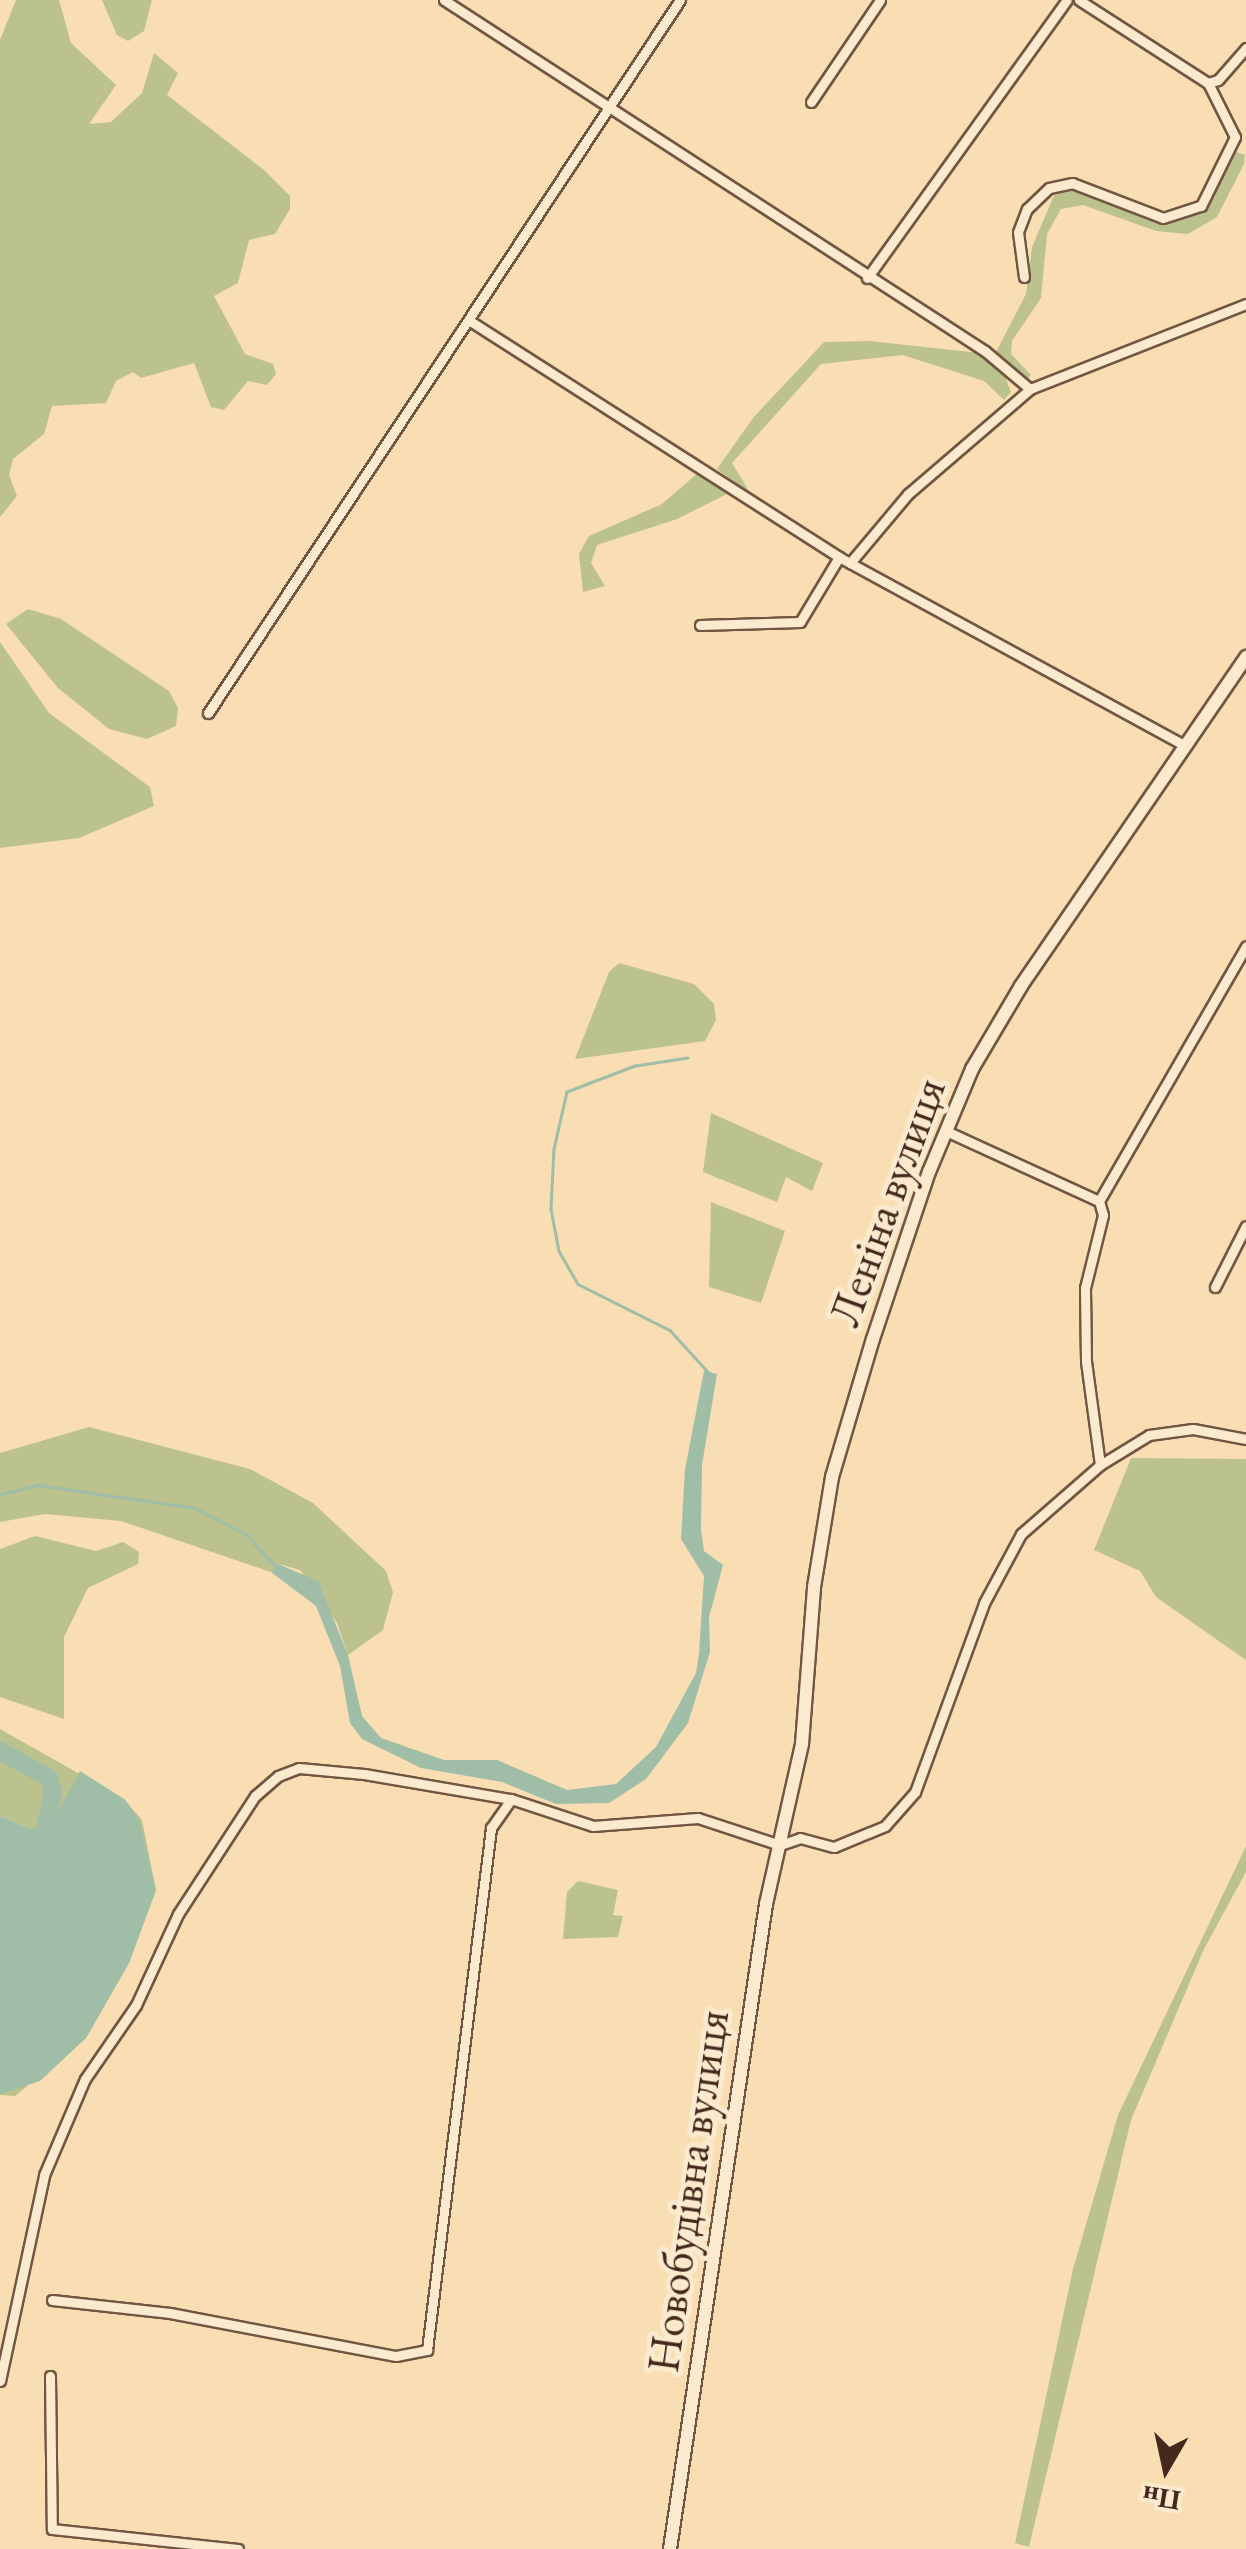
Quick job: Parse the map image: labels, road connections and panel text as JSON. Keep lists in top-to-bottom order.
{
  "streets": {
    "street": ["Леніна вулиця", "Новобудівна вулиця"]
  },
  "crossings": [
    ["Леніна вулиця", "Новобудівна вулиця"]
  ],
  "north": "bottom"
}
